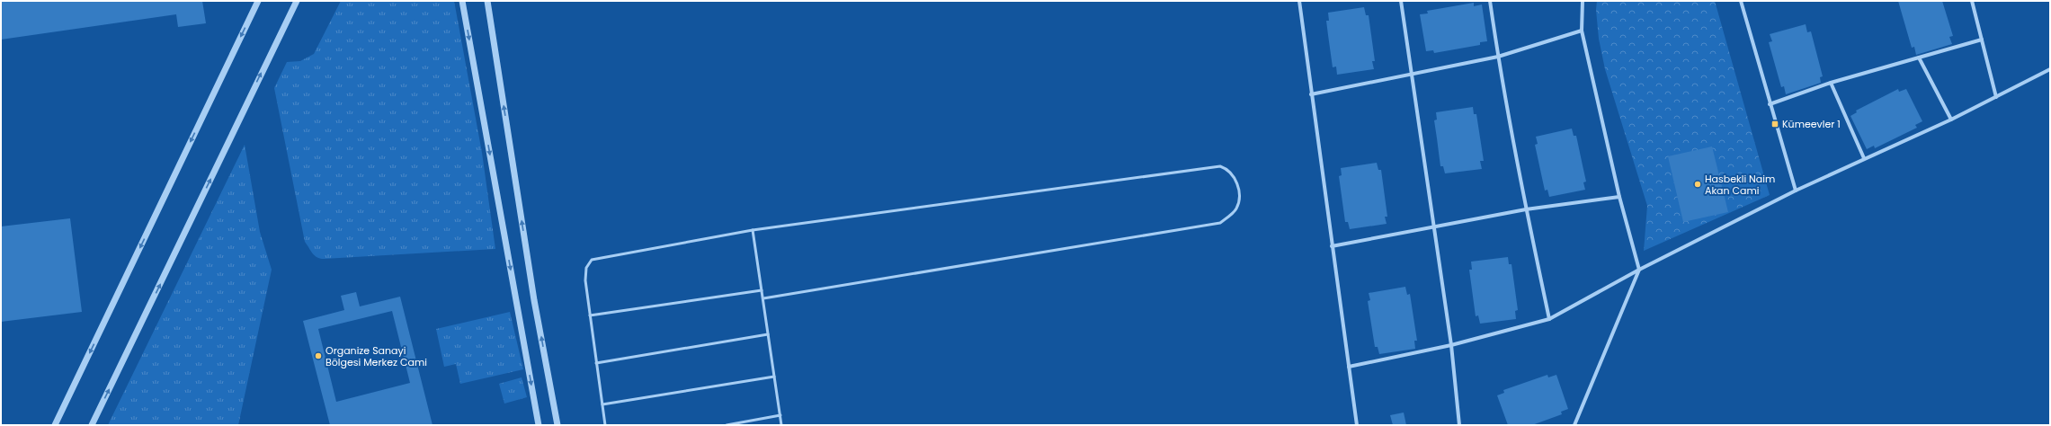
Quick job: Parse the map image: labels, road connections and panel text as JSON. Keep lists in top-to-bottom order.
{
  "places": {
    "transit": ["Kümeevler 1"],
    "other": ["Hasbekli Naim Akan Cami", "Organize Sanayi Bölgesi Merkez Cami"]
  }
}
